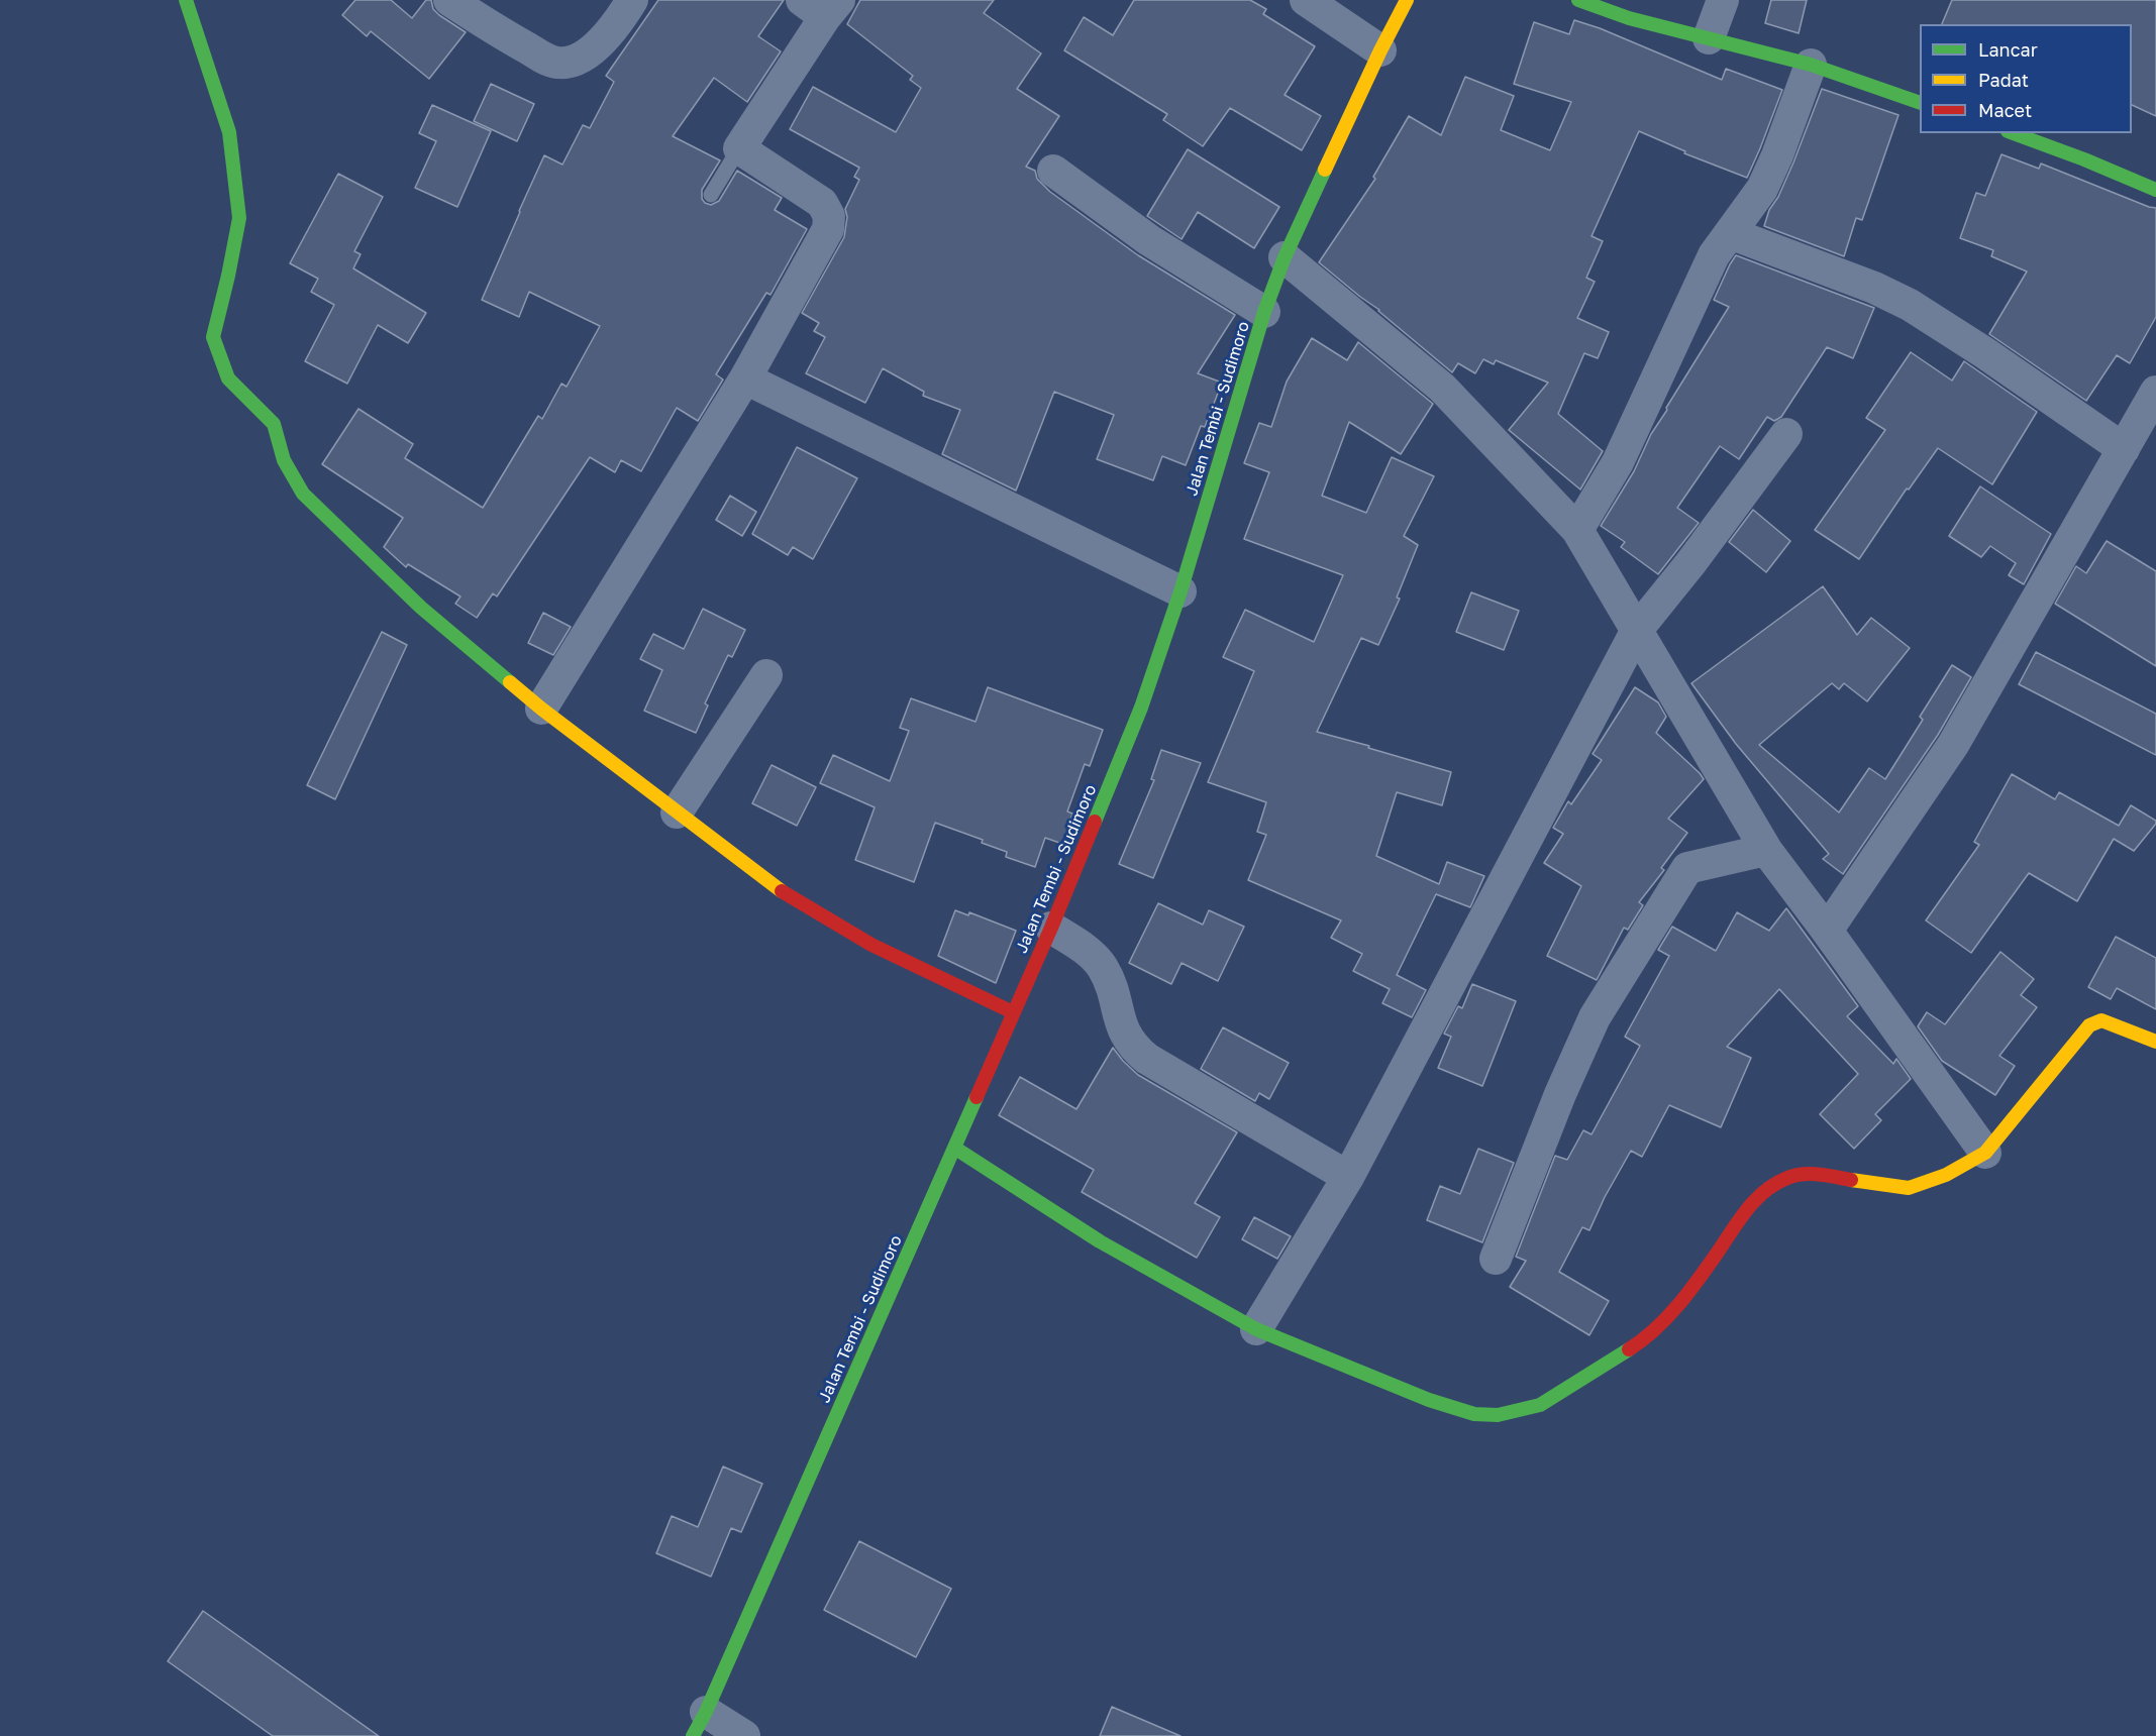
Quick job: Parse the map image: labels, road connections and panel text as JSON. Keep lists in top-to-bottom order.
{
  "streets": {
    "street": ["Jalan Tembi - Sudimoro"]
  },
  "legend": ["Lancar", "Padat", "Macet"]
}
